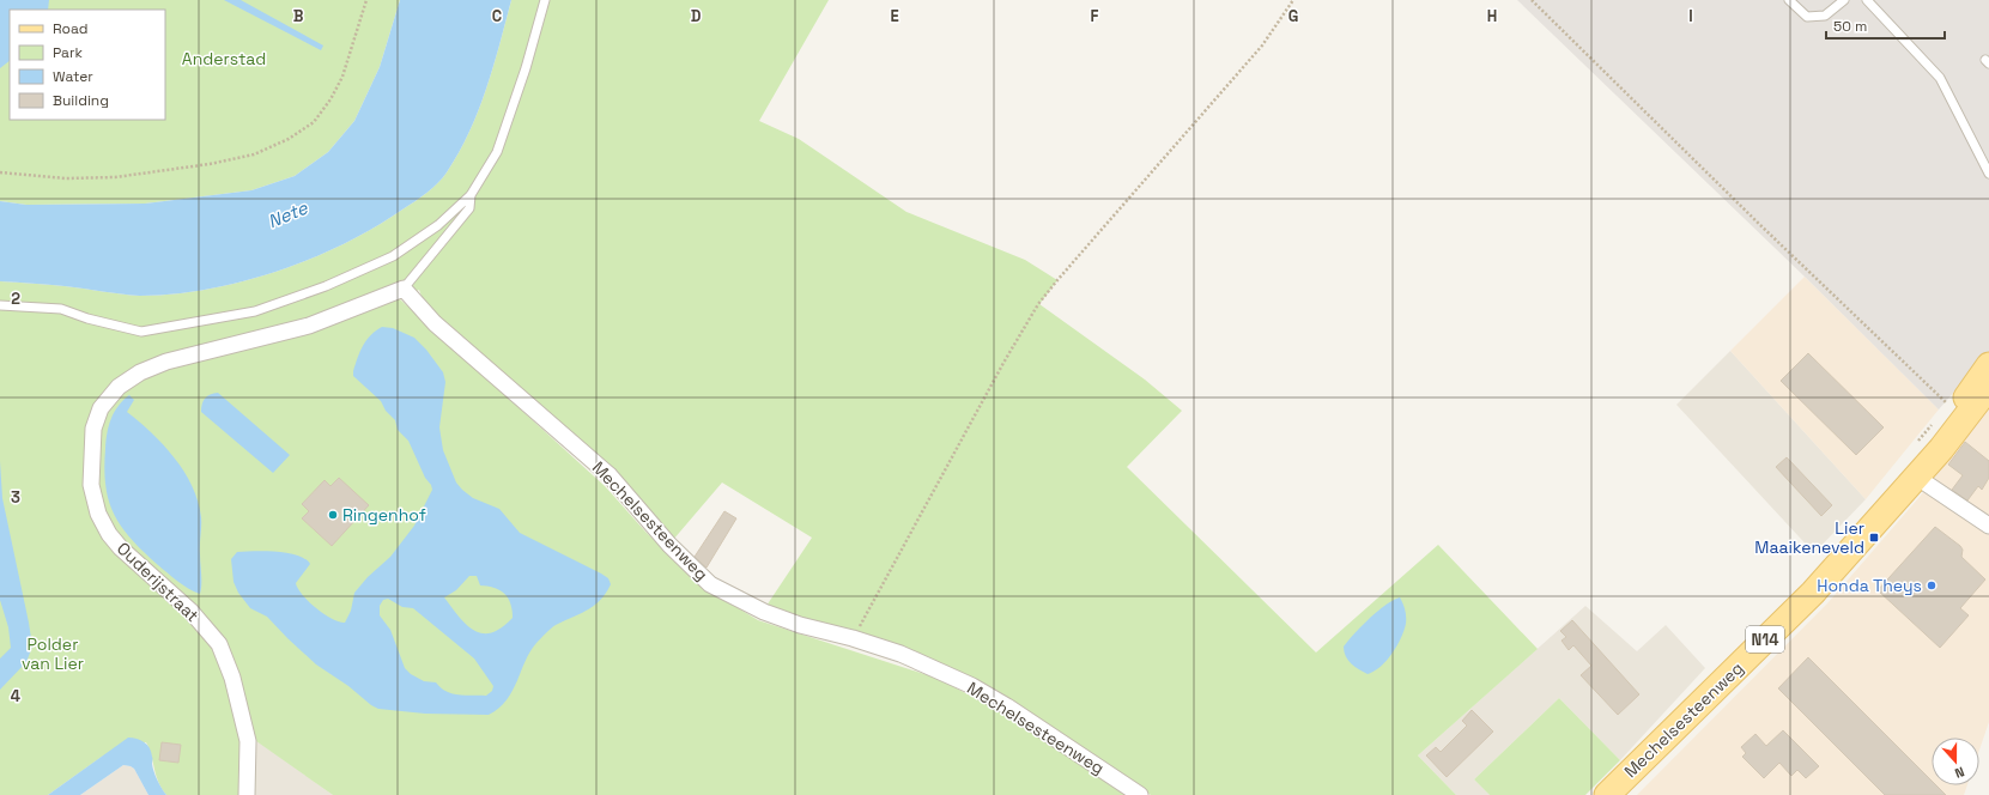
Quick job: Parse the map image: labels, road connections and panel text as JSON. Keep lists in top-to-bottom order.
{
  "streets": {
    "main road": ["Mechelsesteenweg", "N14"],
    "street": ["Ouderijstraat"]
  },
  "crossings": [
    ["Mechelsesteenweg", "Ouderijstraat"]
  ],
  "water": ["Nete"],
  "parks": ["Anderstad", "Polder van Lier"],
  "places": {
    "other": ["Ringenhof", "Honda Theys"],
    "transit": ["Lier Maaikeneveld"]
  },
  "legend": [
    "Road",
    "Park",
    "Water",
    "Building"
  ],
  "scale_bar": "50 m",
  "north": "bottom",
  "grid": {
    "columns": [
      "B",
      "C",
      "D",
      "E",
      "F",
      "G",
      "H",
      "I"
    ],
    "rows": ["2", "3", "4"]
  }
}
